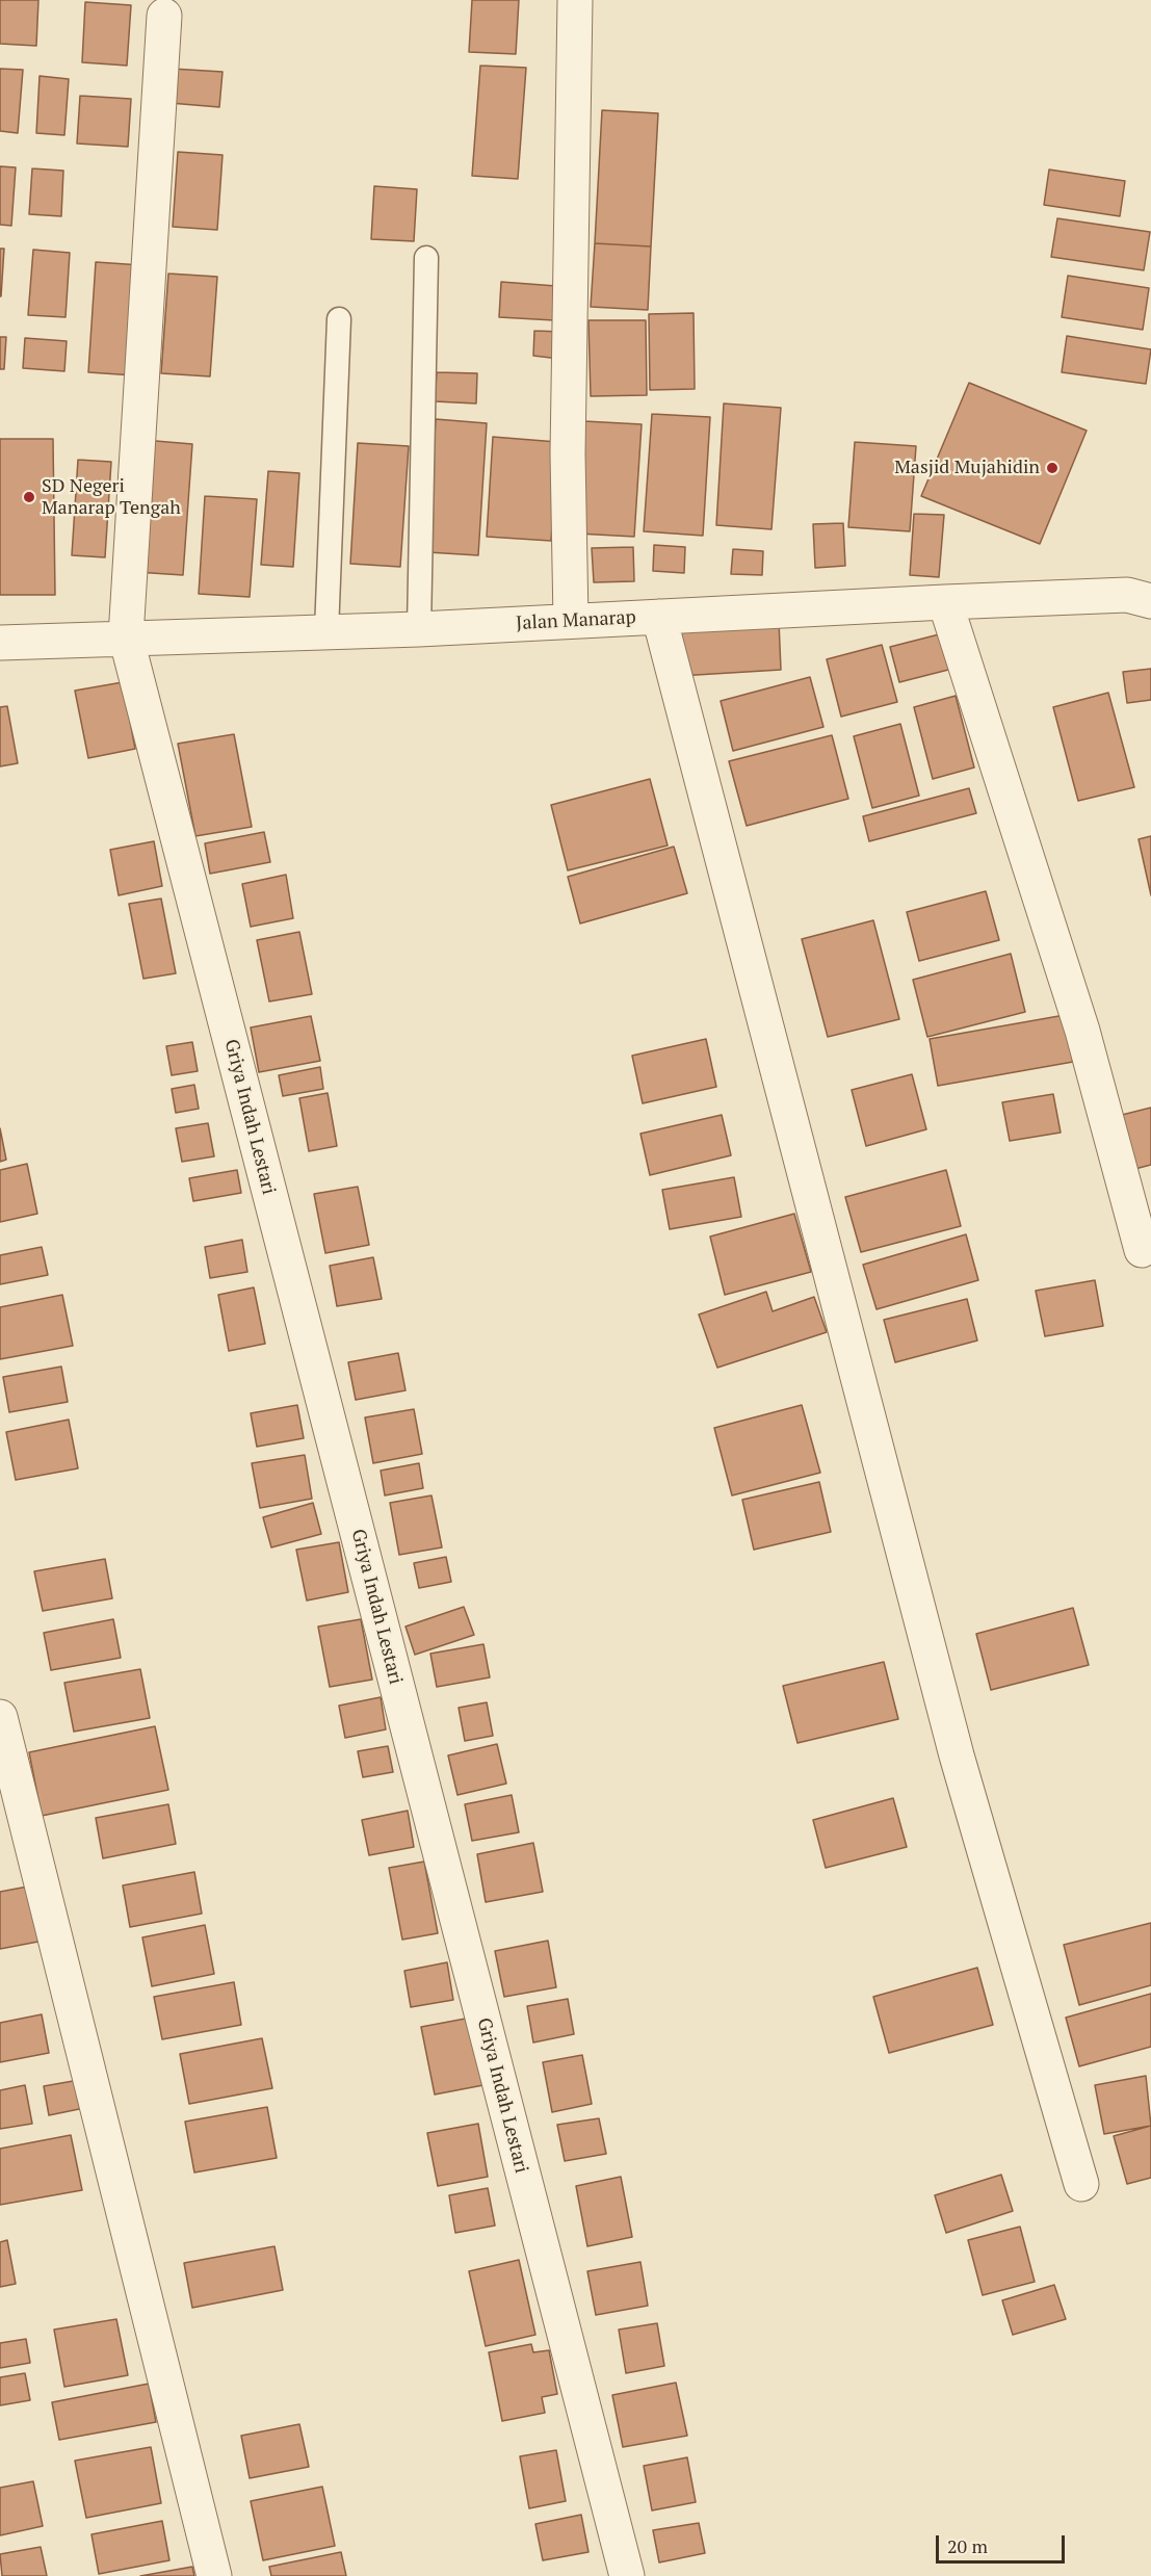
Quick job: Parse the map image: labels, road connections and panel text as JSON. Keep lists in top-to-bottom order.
{
  "streets": {
    "street": ["Jalan Manarap", "Griya Indah Lestari"]
  },
  "crossings": [
    ["Jalan Manarap", "Griya Indah Lestari"]
  ],
  "places": ["Masjid Mujahidin", "SD Negeri Manarap Tengah"],
  "scale_bar": "20 m"
}
